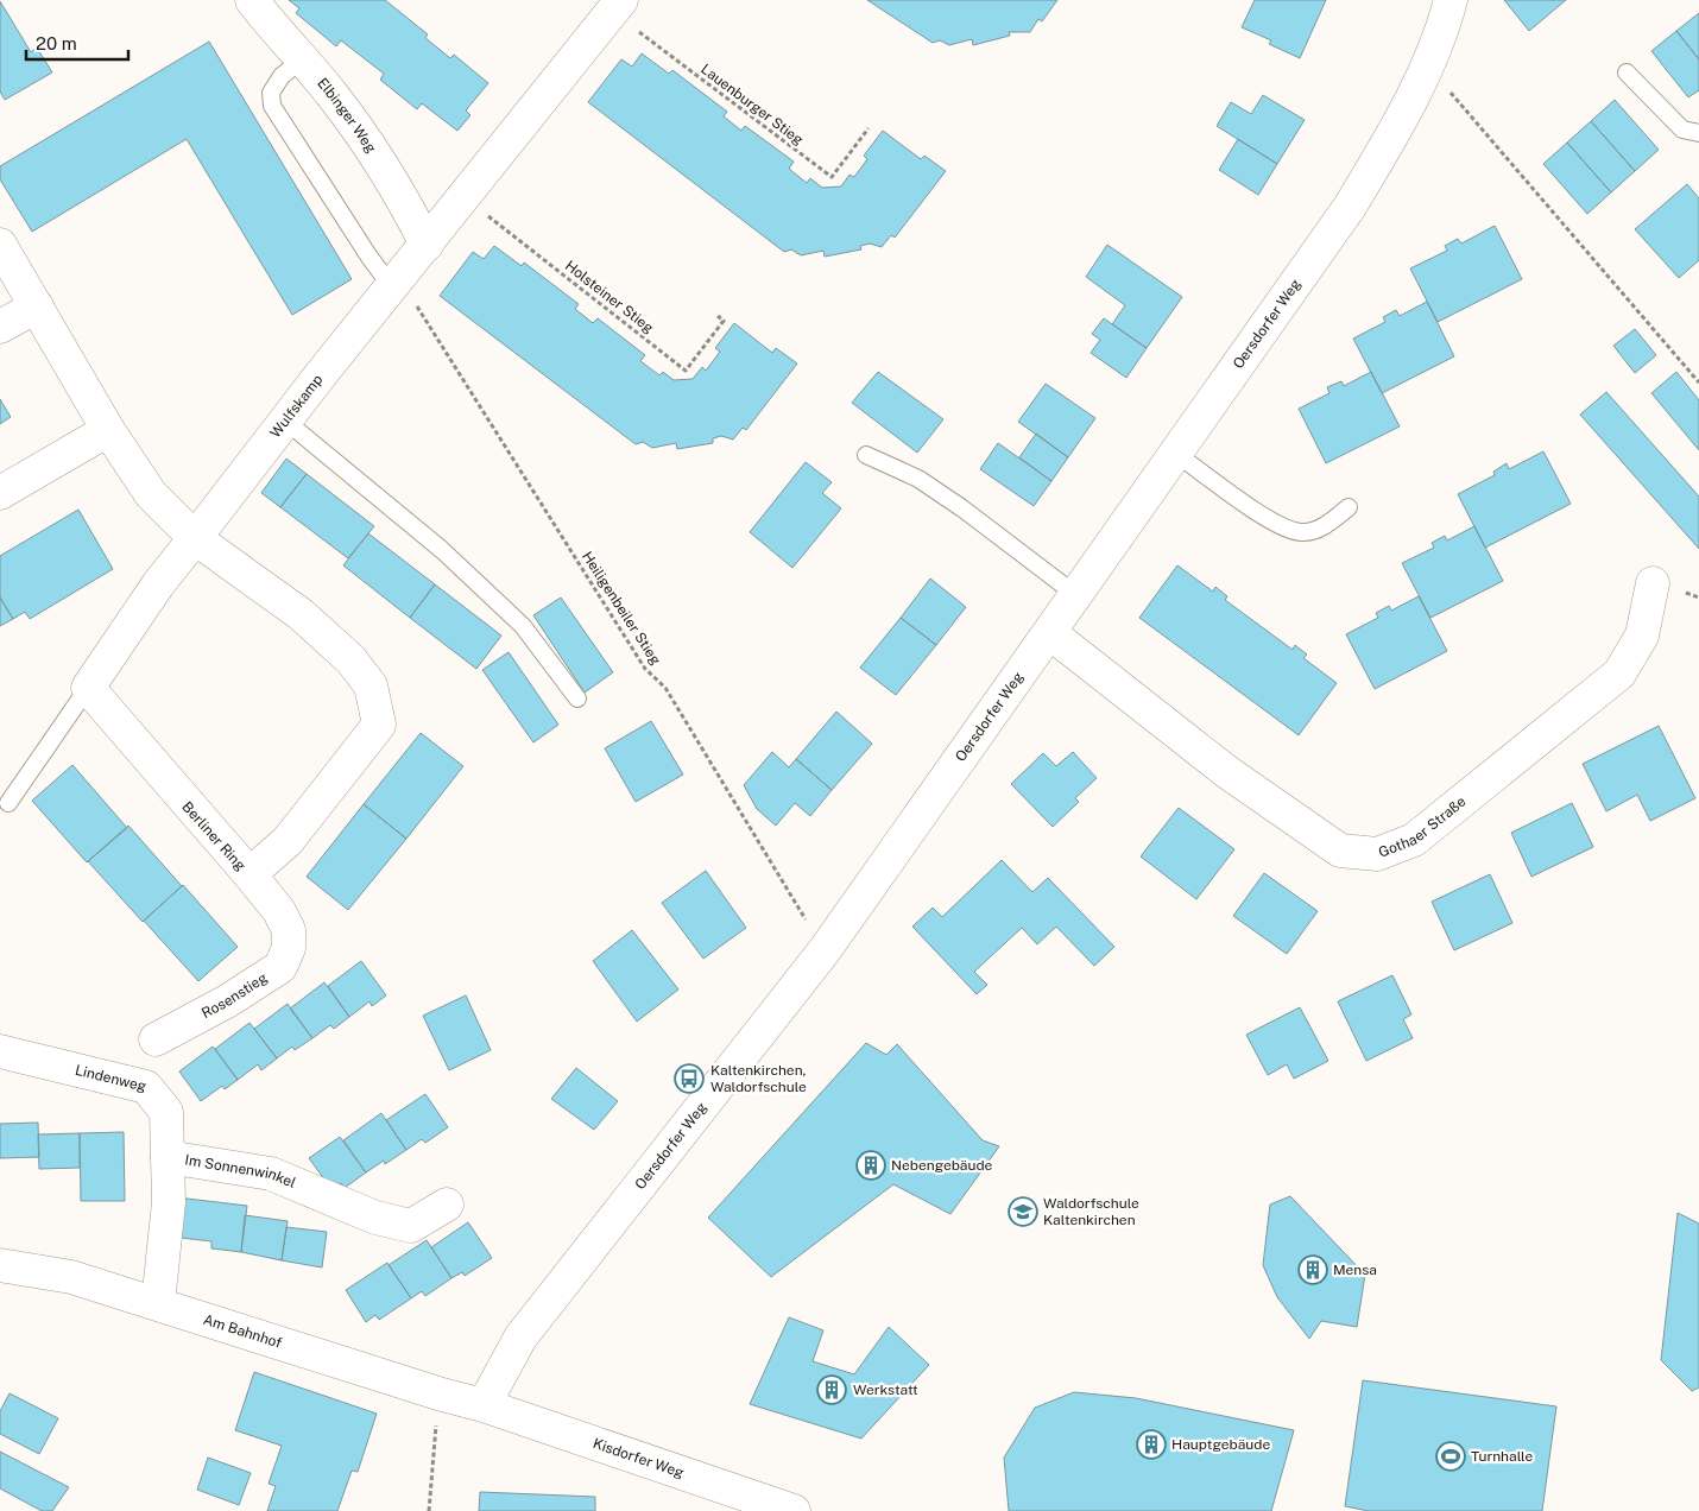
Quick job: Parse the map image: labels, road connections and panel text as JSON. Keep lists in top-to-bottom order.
{
  "streets": {
    "street": [
      "Elbinger Weg",
      "Oersdorfer Weg",
      "Wulfskamp",
      "Gothaer Straße",
      "Berliner Ring",
      "Rosenstieg",
      "Lindenweg",
      "Im Sonnenwinkel",
      "Am Bahnhof",
      "Kisdorfer Weg"
    ],
    "path": ["Lauenburger Stieg", "Holsteiner Stieg", "Heiligenbeiler Stieg"]
  },
  "crossings": [
    ["Lauenburger Stieg", "Wulfskamp"],
    ["Elbinger Weg", "Wulfskamp"],
    ["Holsteiner Stieg", "Wulfskamp"],
    ["Oersdorfer Weg", "Heiligenbeiler Stieg"],
    ["Oersdorfer Weg", "Gothaer Straße"],
    ["Oersdorfer Weg", "Am Bahnhof"],
    ["Oersdorfer Weg", "Kisdorfer Weg"],
    ["Wulfskamp", "Heiligenbeiler Stieg"],
    ["Wulfskamp", "Berliner Ring"],
    ["Berliner Ring", "Rosenstieg"],
    ["Lindenweg", "Im Sonnenwinkel"],
    ["Im Sonnenwinkel", "Am Bahnhof"],
    ["Am Bahnhof", "Kisdorfer Weg"]
  ],
  "places": {
    "bus stop": ["Kaltenkirchen, Waldorfschule"],
    "building": [
      "Nebengebäude",
      "Mensa",
      "Werkstatt",
      "Hauptgebäude"
    ],
    "school or university": ["Waldorfschule Kaltenkirchen"],
    "sports": ["Turnhalle"]
  },
  "scale_bar": "20 m"
}
